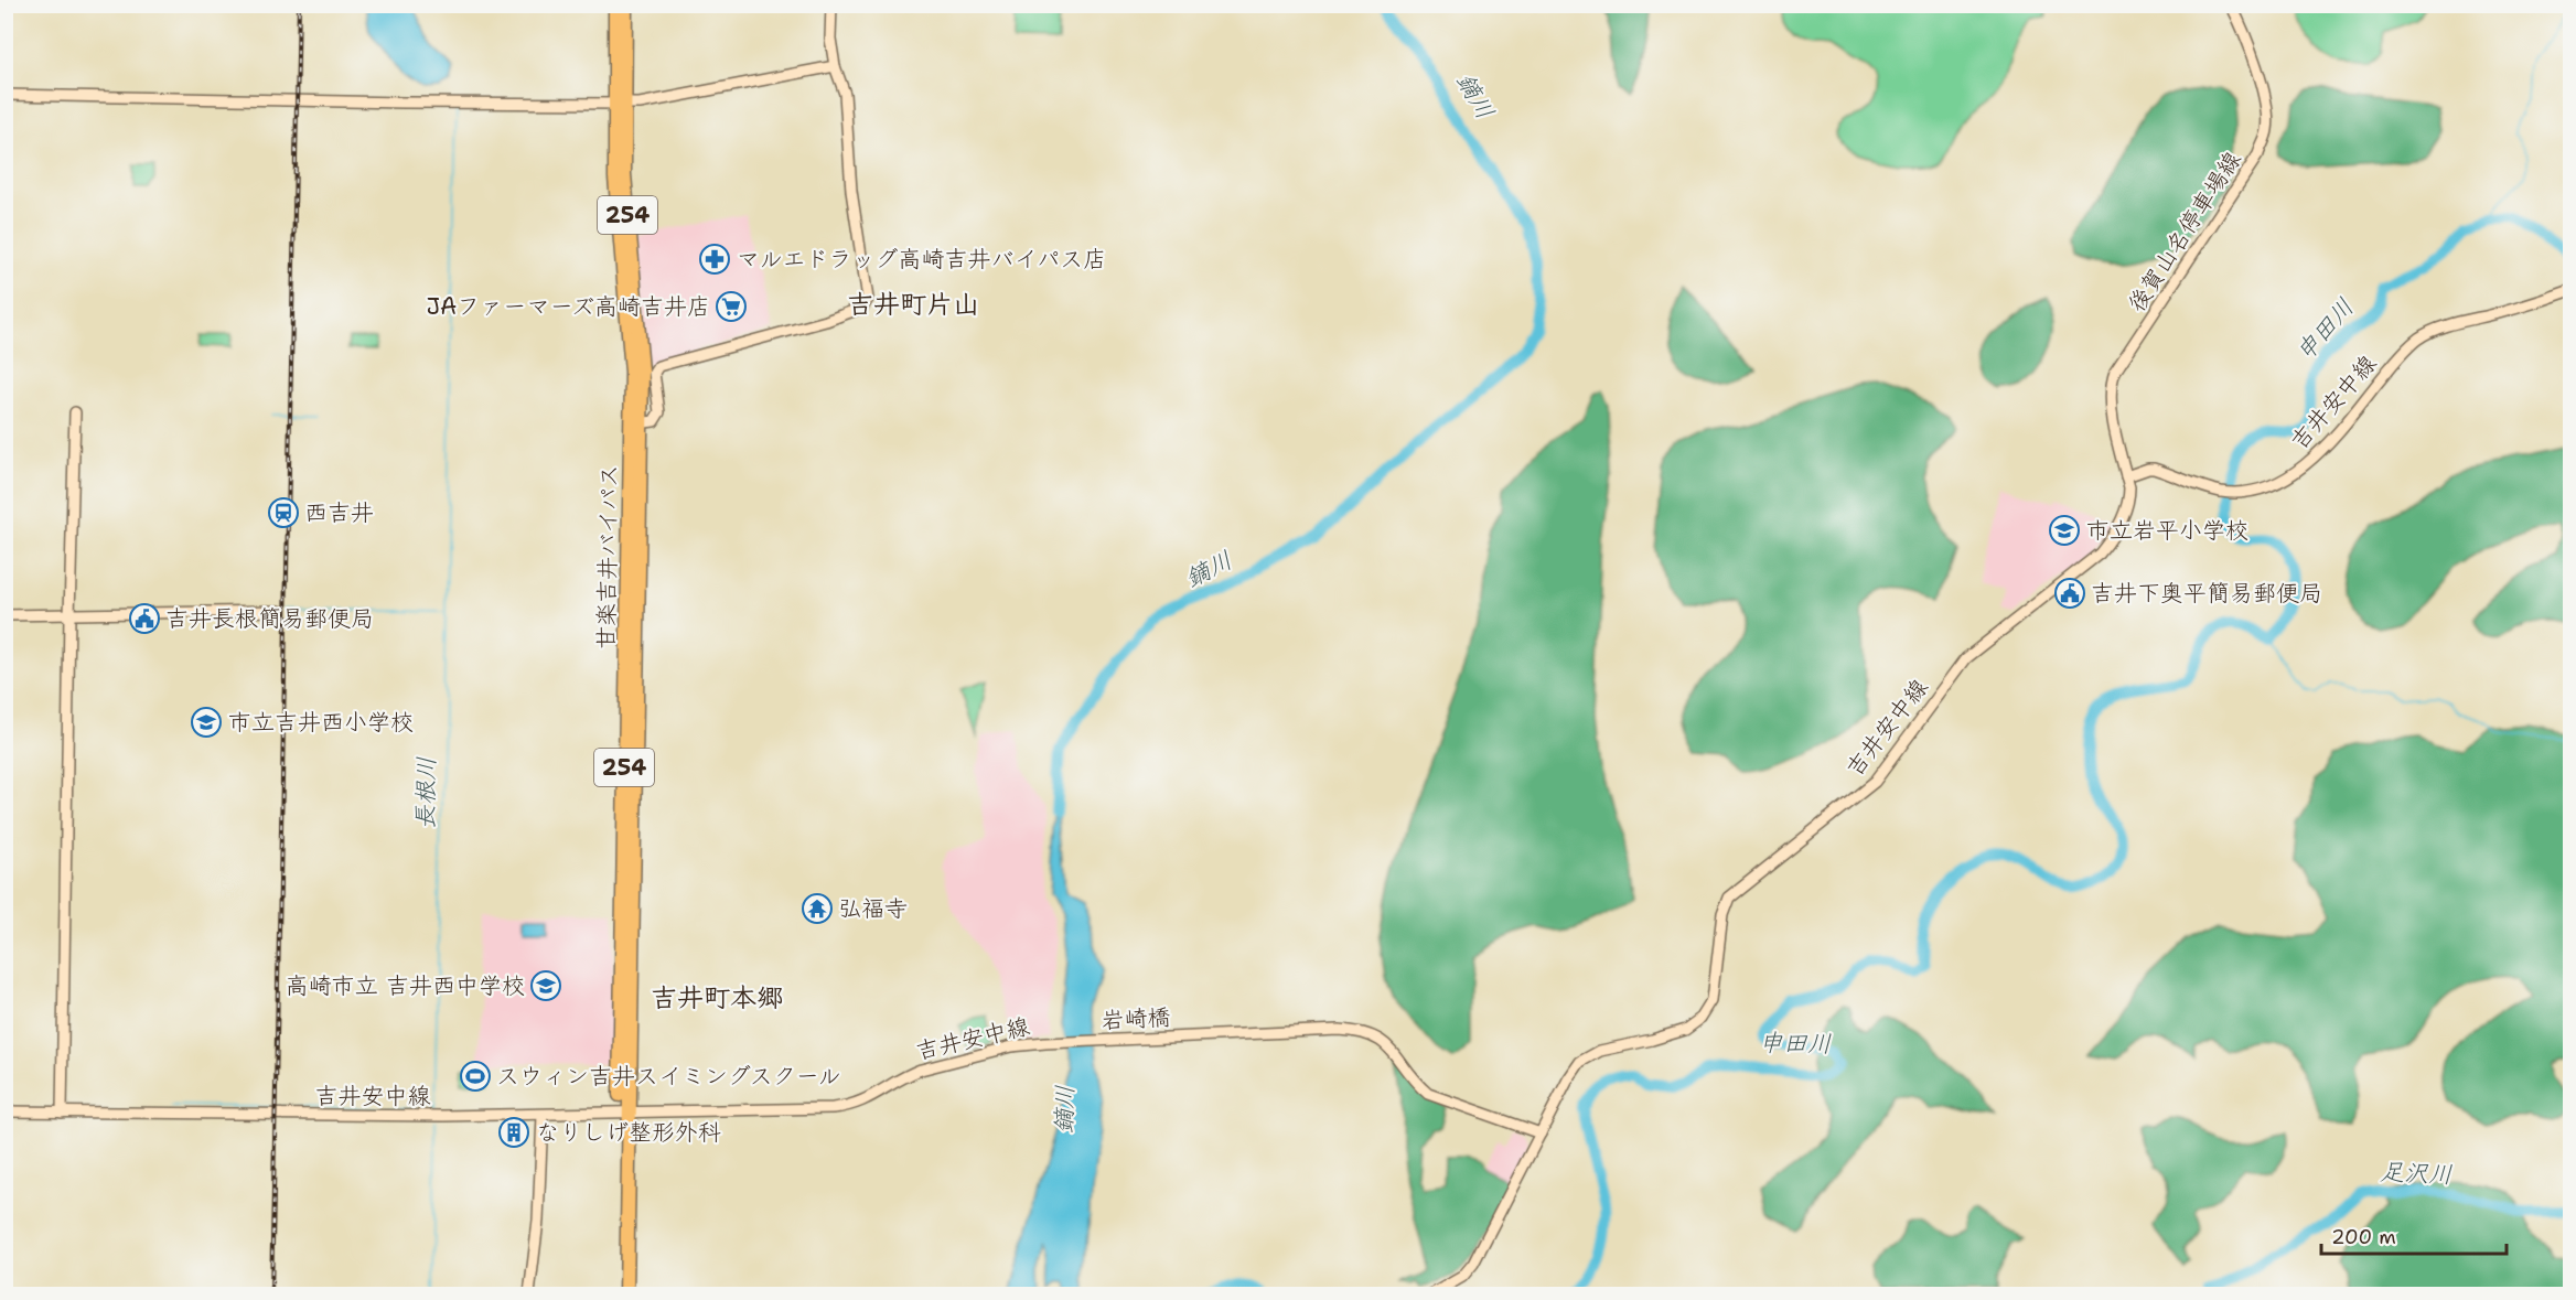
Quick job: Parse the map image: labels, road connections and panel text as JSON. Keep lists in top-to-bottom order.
{
  "streets": {
    "highway": ["254", "甘楽吉井バイパス"],
    "main road": ["後賀山名停車場線", "吉井安中線", "岩崎橋"]
  },
  "crossings": [
    ["254", "吉井安中線"],
    ["254", "甘楽吉井バイパス"],
    ["後賀山名停車場線", "吉井安中線"],
    ["吉井安中線", "甘楽吉井バイパス"],
    ["吉井安中線", "岩崎橋"]
  ],
  "districts": ["吉井町片山", "吉井町本郷"],
  "water": [
    "鏑川",
    "申田川",
    "長根川",
    "足沢川"
  ],
  "places": {
    "pharmacy": ["マルエドラッグ高崎吉井バイパス店"],
    "supermarket": ["JAファーマーズ高崎吉井店"],
    "station": ["西吉井"],
    "school or university": ["市立岩平小学校", "市立吉井西小学校", "高崎市立 吉井西中学校"],
    "public building": ["吉井下奥平簡易郵便局", "吉井長根簡易郵便局"],
    "temple": ["弘福寺"],
    "sports": ["スウィン吉井スイミングスクール"],
    "building": ["なりしげ整形外科"]
  },
  "scale_bar": "200 m"
}
